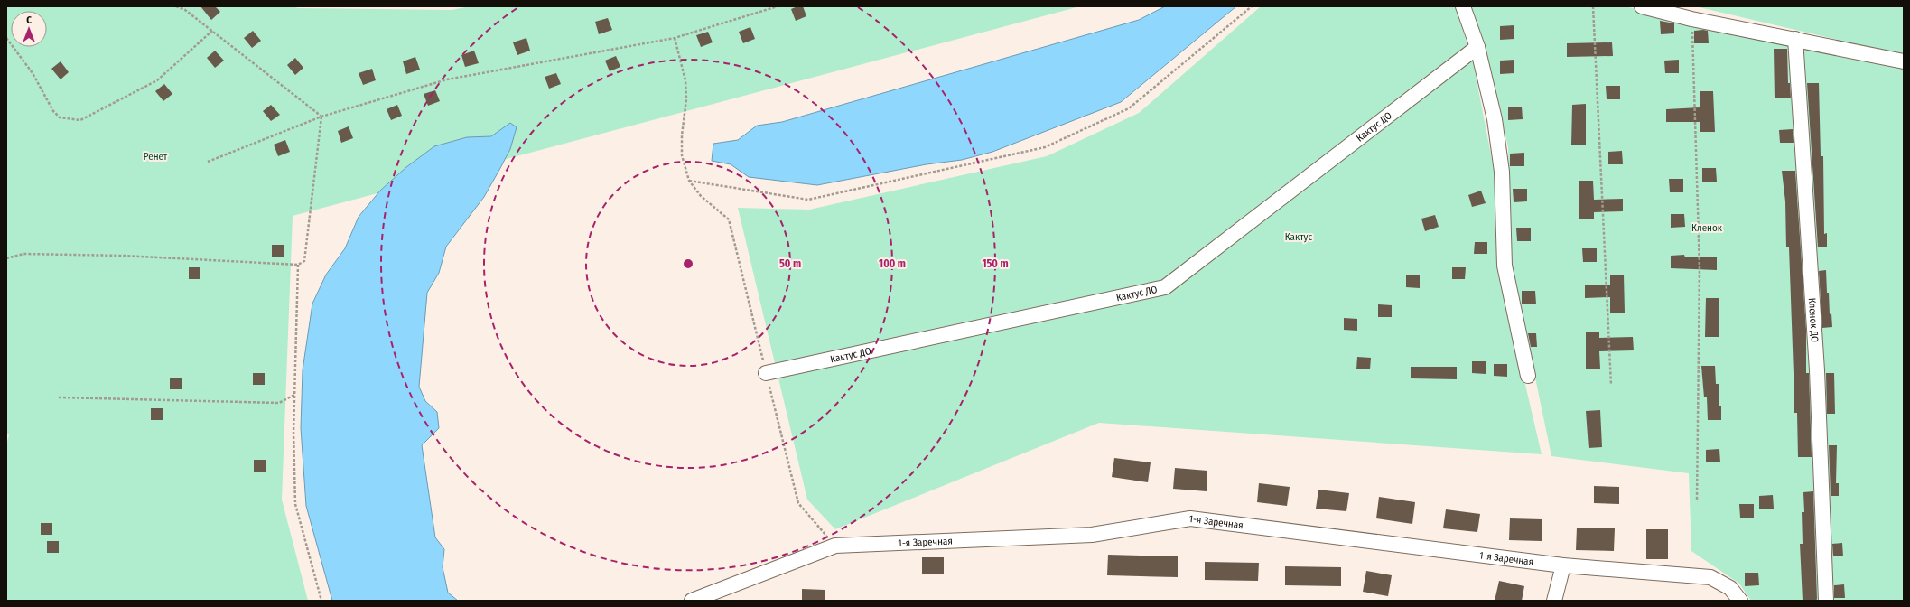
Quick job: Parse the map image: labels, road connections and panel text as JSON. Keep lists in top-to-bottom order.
{
  "streets": {
    "street": ["Кактус ДО", "Кленок ДО", "1-я Заречная"]
  },
  "parks": ["Ренет", "Кленок", "Кактус"],
  "north": "top",
  "rings": ["50 m", "100 m", "150 m"]
}
